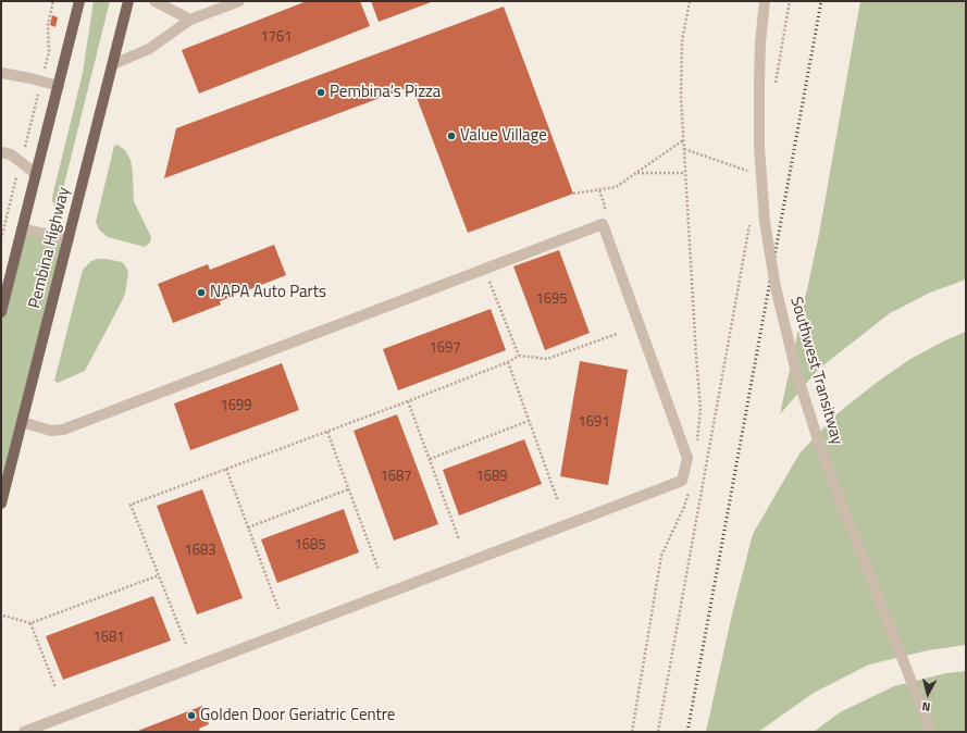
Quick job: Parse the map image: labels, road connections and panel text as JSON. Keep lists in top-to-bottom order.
{
  "streets": {
    "main road": ["Pembina Highway"],
    "lane": ["Southwest Transitway"]
  },
  "places": [
    "Pembina’s Pizza",
    "Value Village",
    "NAPA Auto Parts",
    "Golden Door Geriatric Centre"
  ],
  "house_numbers": [
    "1761",
    "1695",
    "1697",
    "1699",
    "1691",
    "1687",
    "1689",
    "1685",
    "1683",
    "1681"
  ],
  "north": "bottom"
}
